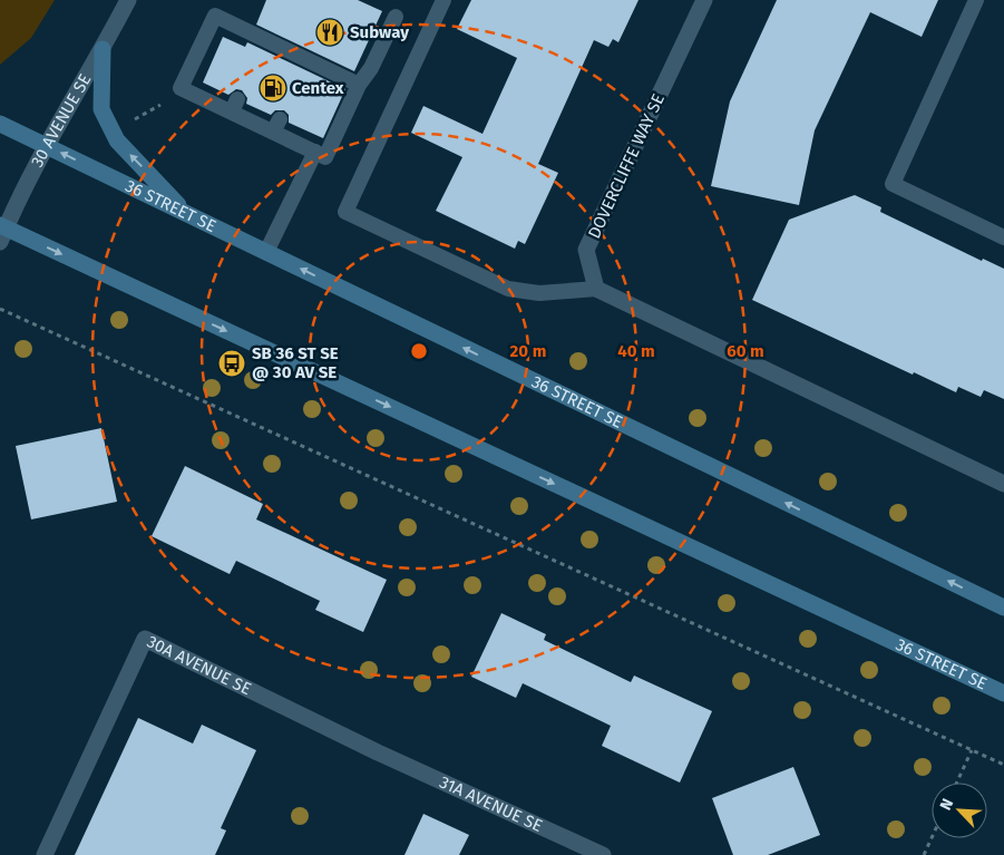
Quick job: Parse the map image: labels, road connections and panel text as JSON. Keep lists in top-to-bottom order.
{
  "streets": {
    "main road": ["36 STREET SE"],
    "street": [
      "30 AVENUE SE",
      "DOVERCLIFFE WAY SE",
      "30A AVENUE SE",
      "31A AVENUE SE"
    ]
  },
  "crossings": [
    ["30 AVENUE SE", "36 STREET SE"],
    ["30A AVENUE SE", "31A AVENUE SE"]
  ],
  "places": {
    "restaurant": ["Subway"],
    "fuel station": ["Centex"],
    "bus stop": ["SB 36 ST SE @ 30 AV SE"]
  },
  "north": "top left",
  "rings": ["20 m", "40 m", "60 m"]
}
